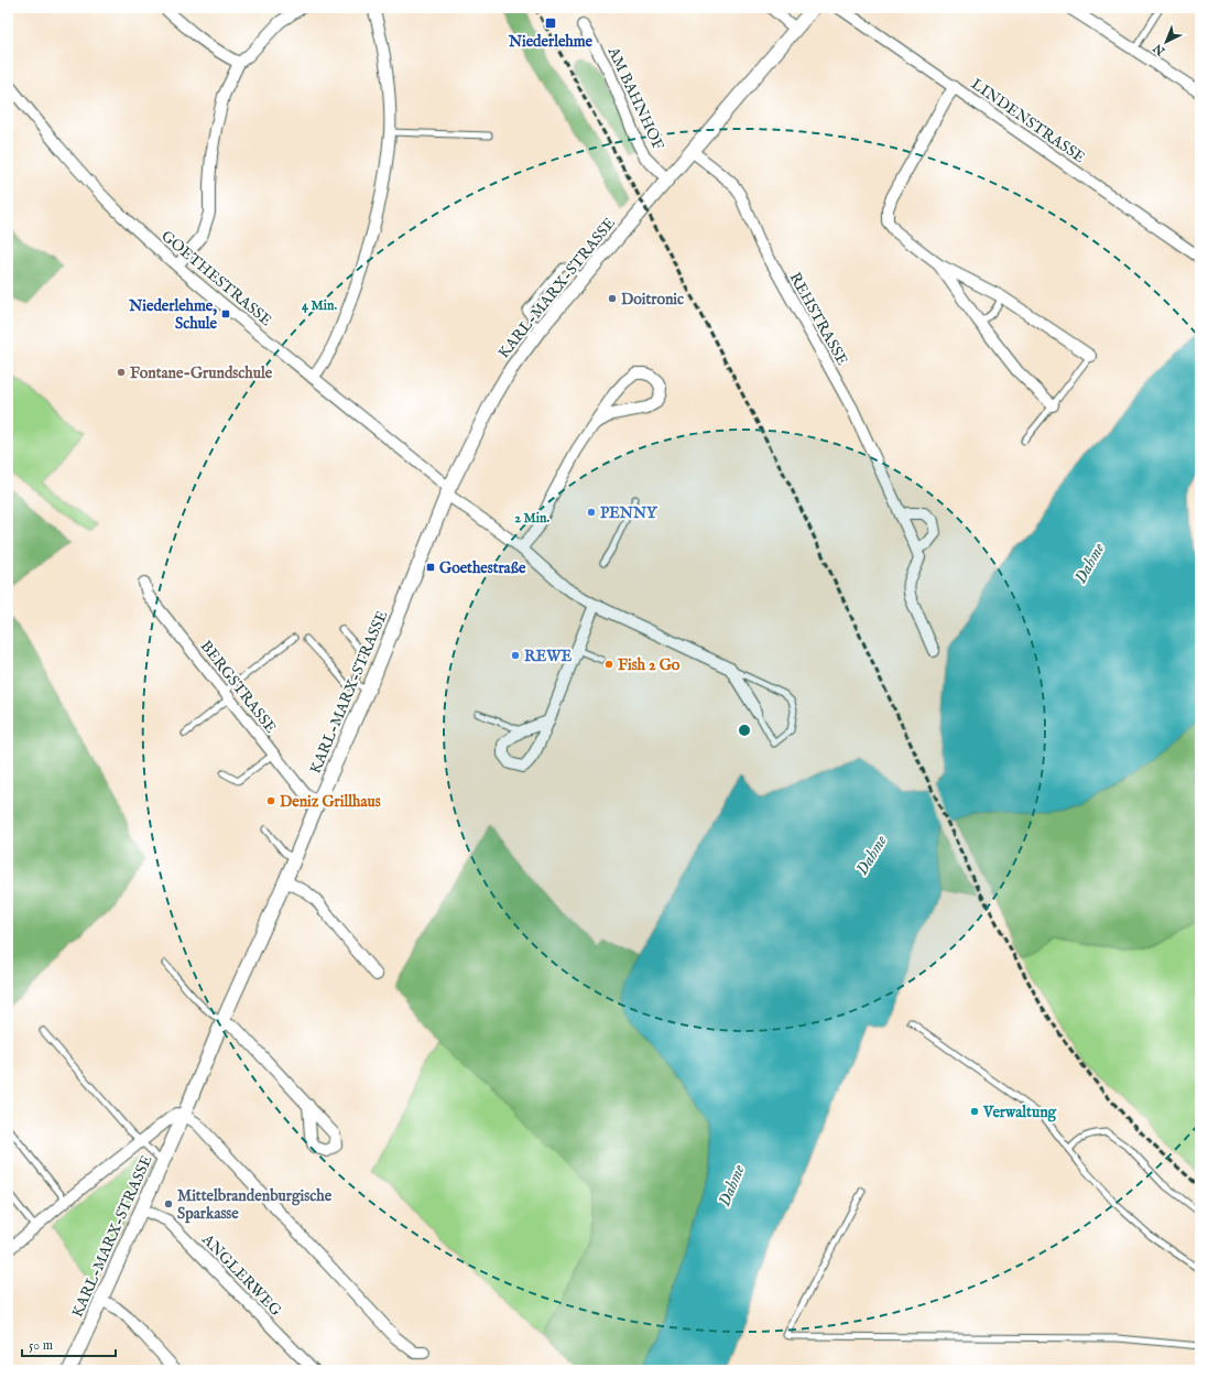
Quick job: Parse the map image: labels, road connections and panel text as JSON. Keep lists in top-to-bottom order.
{
  "streets": {
    "street": [
      "AM BAHNHOF",
      "LINDENSTRASSE",
      "GOETHESTRASSE",
      "KARL-MARX-STRASSE",
      "REHSTRASSE",
      "BERGSTRASSE",
      "ANGLERWEG"
    ]
  },
  "crossings": [
    ["AM BAHNHOF", "KARL-MARX-STRASSE"],
    ["GOETHESTRASSE", "KARL-MARX-STRASSE"],
    ["KARL-MARX-STRASSE", "REHSTRASSE"],
    ["KARL-MARX-STRASSE", "BERGSTRASSE"],
    ["KARL-MARX-STRASSE", "ANGLERWEG"]
  ],
  "water": ["Dahme"],
  "places": {
    "transit": ["Niederlehme", "Niederlehme, Schule", "Goethestraße"],
    "other": [
      "Doitronic",
      "Fontane-Grundschule",
      "PENNY",
      "REWE",
      "Fish 2 Go",
      "Deniz Grillhaus",
      "Verwaltung",
      "Mittelbrandenburgische Sparkasse"
    ]
  },
  "scale_bar": "50 m",
  "north": "bottom left",
  "rings": ["4 Min.", "2 Min."]
}
